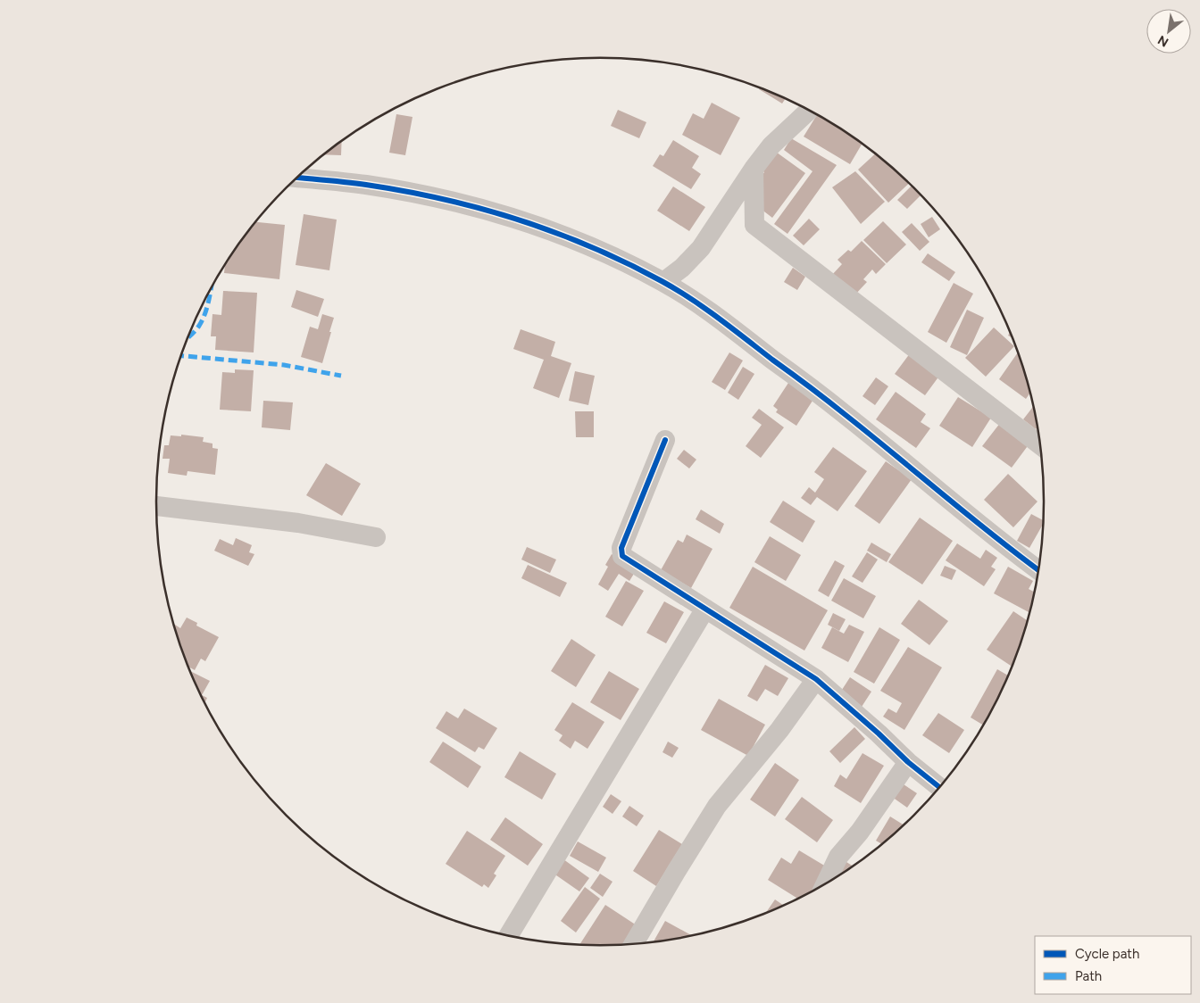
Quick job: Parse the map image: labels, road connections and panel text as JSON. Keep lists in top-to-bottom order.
{
  "legend": ["Cycle path", "Path"],
  "north": "bottom left"
}
